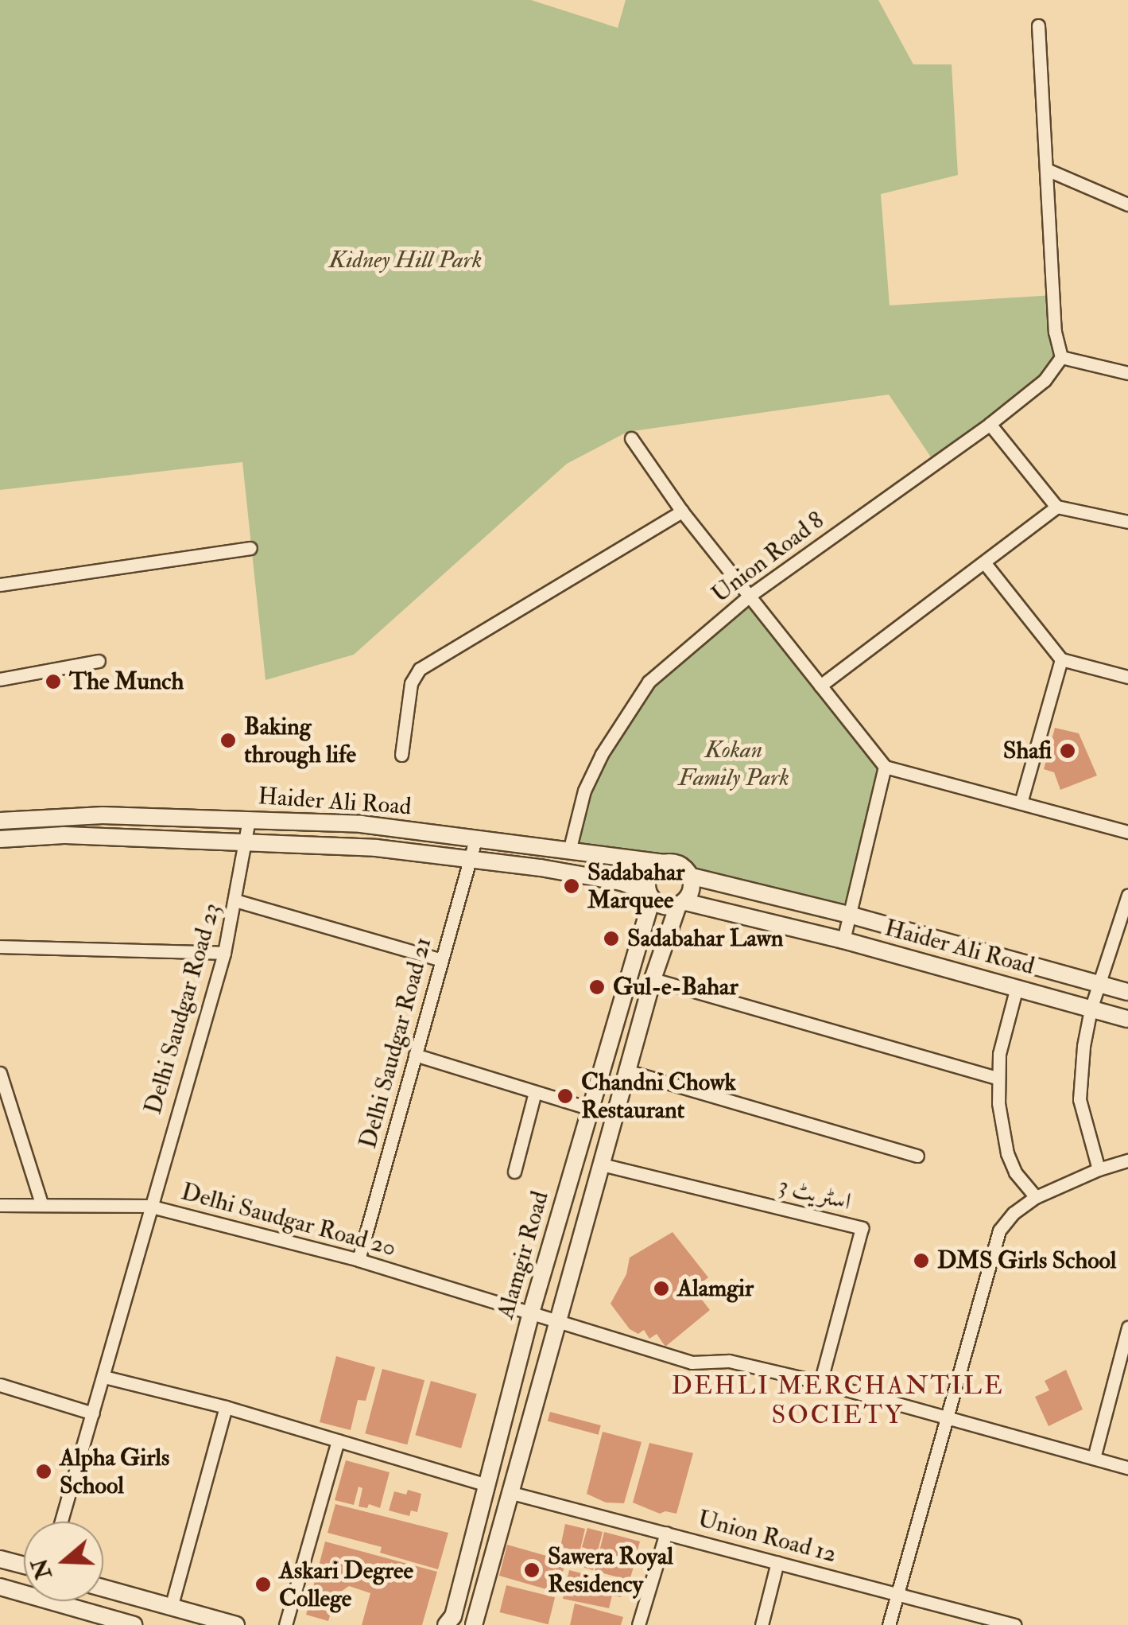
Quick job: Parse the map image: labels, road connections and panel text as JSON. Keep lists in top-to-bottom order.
{
  "streets": {
    "main road": ["Haider Ali Road", "Alamgir Road"],
    "street": [
      "Union Road 8",
      "Delhi Saudgar Road 23",
      "Delhi Saudgar Road 21",
      "اسٹریٹ 3",
      "Delhi Saudgar Road 20",
      "Union Road 12"
    ]
  },
  "crossings": [
    ["Union Road 8", "Haider Ali Road"],
    ["Haider Ali Road", "Delhi Saudgar Road 23"],
    ["Haider Ali Road", "Delhi Saudgar Road 21"],
    ["Haider Ali Road", "Alamgir Road"],
    ["Delhi Saudgar Road 23", "Delhi Saudgar Road 20"],
    ["Delhi Saudgar Road 21", "Delhi Saudgar Road 20"],
    ["اسٹریٹ 3", "Delhi Saudgar Road 20"],
    ["Delhi Saudgar Road 20", "Alamgir Road"]
  ],
  "districts": ["DEHLI MERCHANTILE SOCIETY"],
  "parks": ["Kidney Hill Park", "Kokan Family Park"],
  "places": [
    "The Munch",
    "Baking through life",
    "Shafi",
    "Sadabahar Marquee",
    "Sadabahar Lawn",
    "Gul-e-Bahar",
    "Chandni Chowk Restaurant",
    "DMS Girls School",
    "Alamgir",
    "Alpha Girls School",
    "Sawera Royal Residency",
    "Askari Degree College"
  ],
  "north": "left"
}
